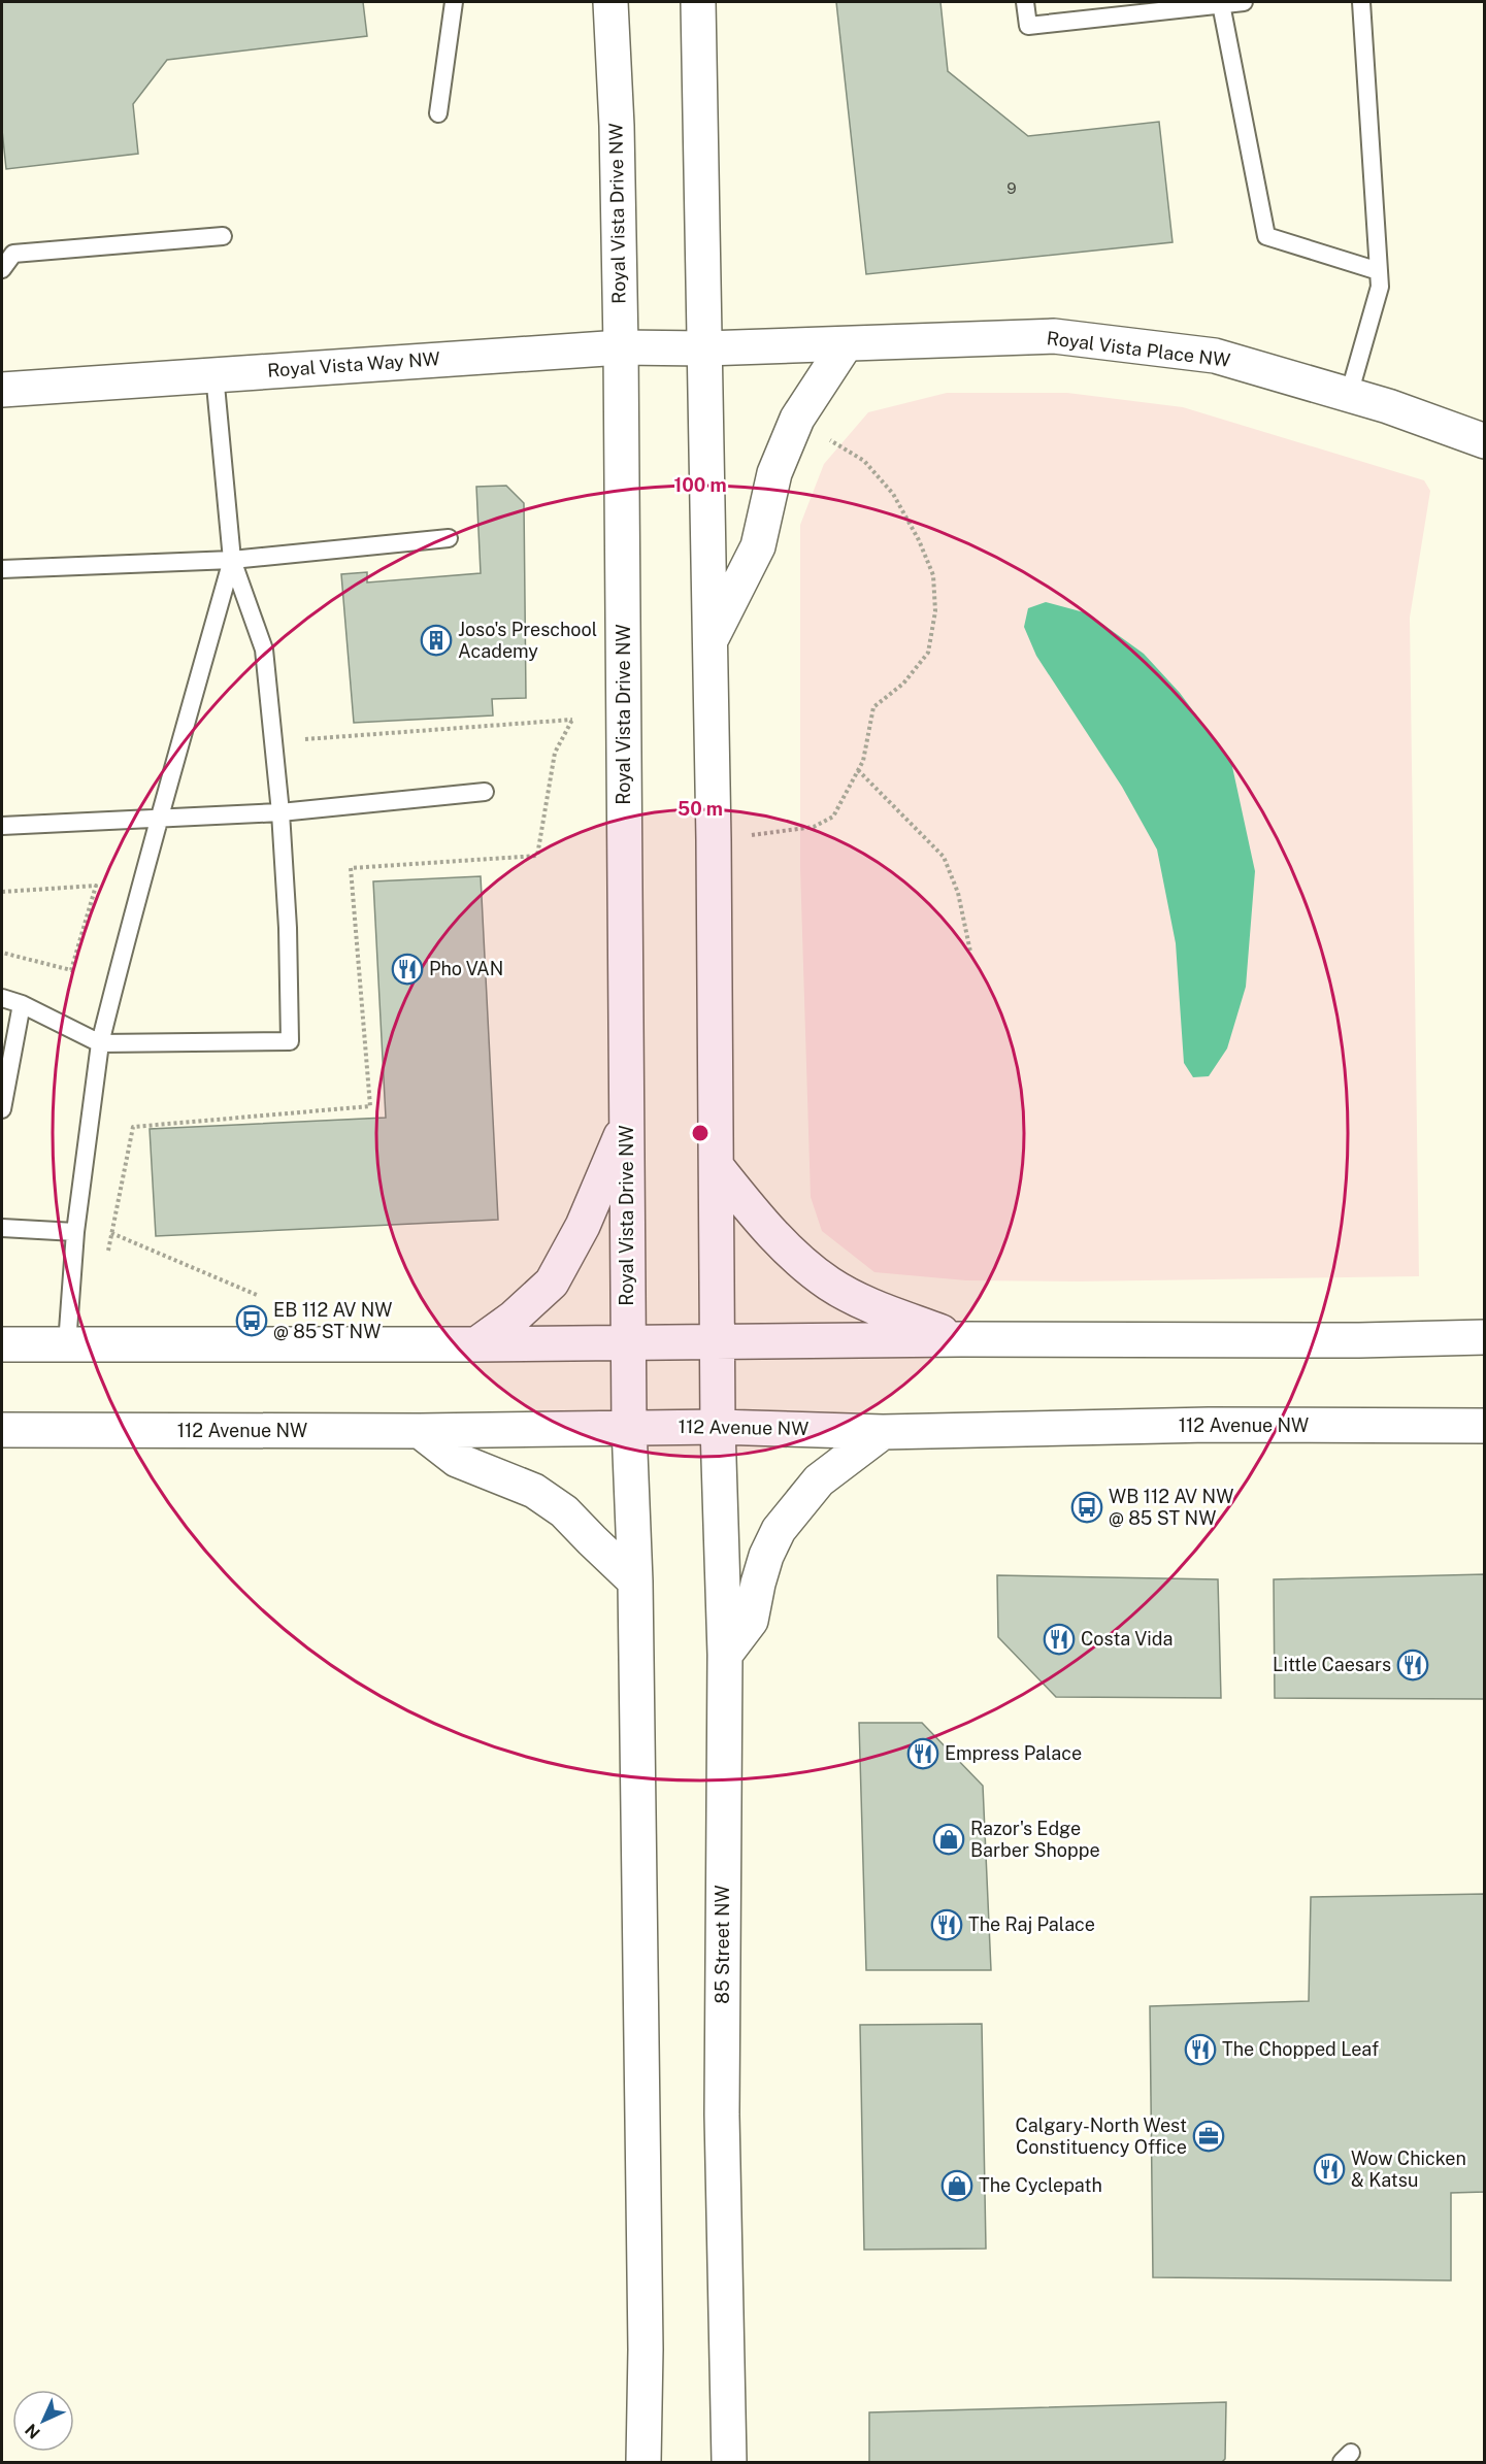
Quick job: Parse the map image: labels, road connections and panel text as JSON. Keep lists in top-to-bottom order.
{
  "streets": {
    "street": [
      "Royal Vista Drive NW",
      "Royal Vista Place NW",
      "Royal Vista Way NW",
      "112 Avenue NW",
      "85 Street NW"
    ]
  },
  "crossings": [
    ["Royal Vista Drive NW", "Royal Vista Way NW"],
    ["Royal Vista Drive NW", "112 Avenue NW"],
    ["Royal Vista Place NW", "Royal Vista Way NW"],
    ["112 Avenue NW", "85 Street NW"]
  ],
  "places": {
    "building": ["Joso's Preschool Academy"],
    "restaurant": [
      "Pho VAN",
      "Costa Vida",
      "Little Caesars",
      "Empress Palace",
      "The Raj Palace",
      "The Chopped Leaf",
      "Wow Chicken & Katsu"
    ],
    "bus stop": ["EB 112 AV NW @ 85 ST NW", "WB 112 AV NW @ 85 ST NW"],
    "shop": ["Razor's Edge Barber Shoppe", "The Cyclepath"],
    "office": ["Calgary-North West Constituency Office"]
  },
  "house_numbers": ["9"],
  "north": "bottom left",
  "rings": ["100 m", "50 m"]
}
